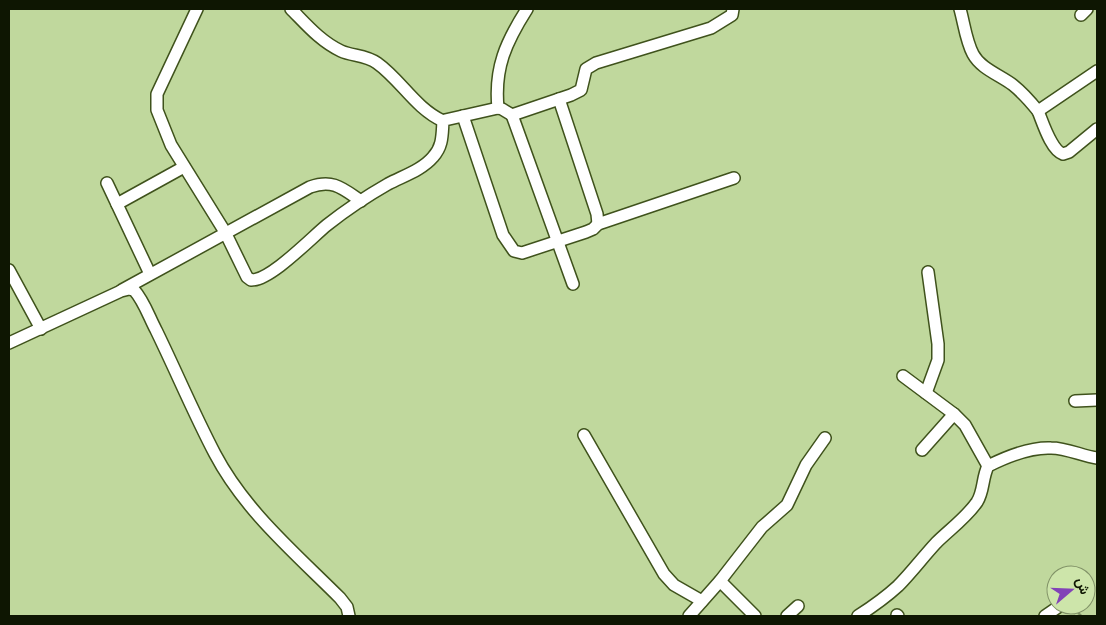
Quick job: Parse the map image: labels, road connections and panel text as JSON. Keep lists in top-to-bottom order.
{
  "north": "right"
}
